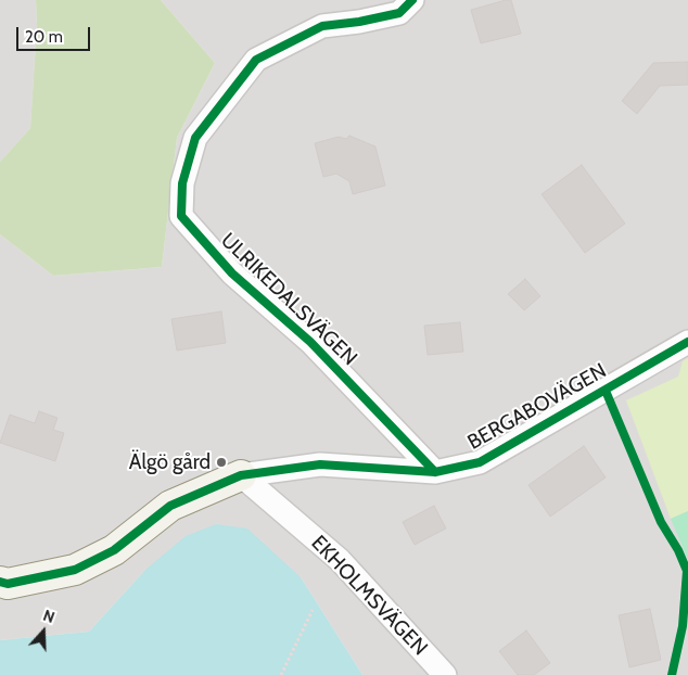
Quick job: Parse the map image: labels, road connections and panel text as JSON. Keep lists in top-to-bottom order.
{
  "streets": {
    "street": ["ULRIKEDALSVÄGEN", "BERGABOVÄGEN", "EKHOLMSVÄGEN"]
  },
  "crossings": [
    ["ULRIKEDALSVÄGEN", "BERGABOVÄGEN"],
    ["BERGABOVÄGEN", "EKHOLMSVÄGEN"]
  ],
  "places": ["Älgö gård"],
  "scale_bar": "20 m",
  "north": "top"
}
